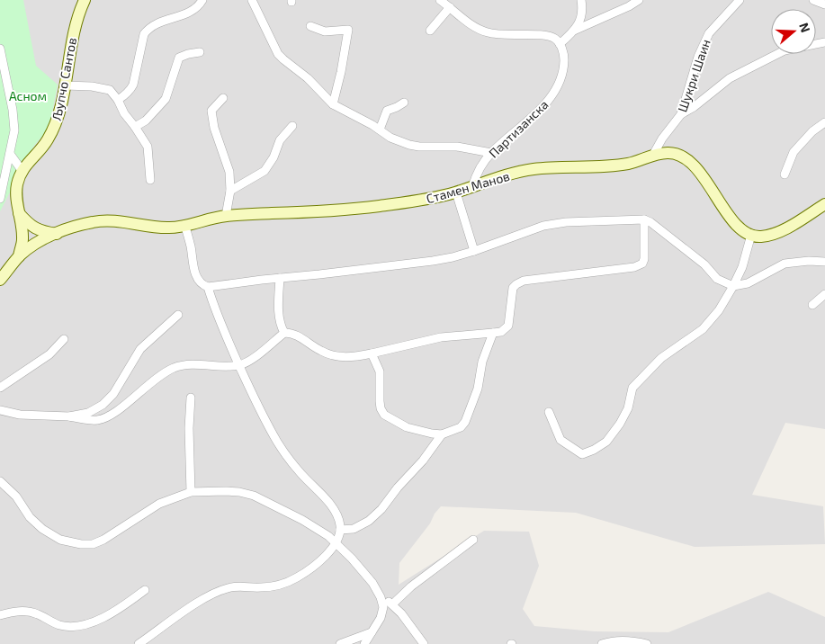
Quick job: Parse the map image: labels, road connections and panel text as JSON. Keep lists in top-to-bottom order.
{
  "streets": {
    "street": [
      "Шукри Шаин",
      "Љупчо Сантов",
      "Партизанска",
      "Стамен Манов"
    ]
  },
  "crossings": [
    ["Шукри Шаин", "Стамен Манов"],
    ["Љупчо Сантов", "Стамен Манов"],
    ["Партизанска", "Стамен Манов"]
  ],
  "parks": ["Асном"],
  "north": "right"
}
